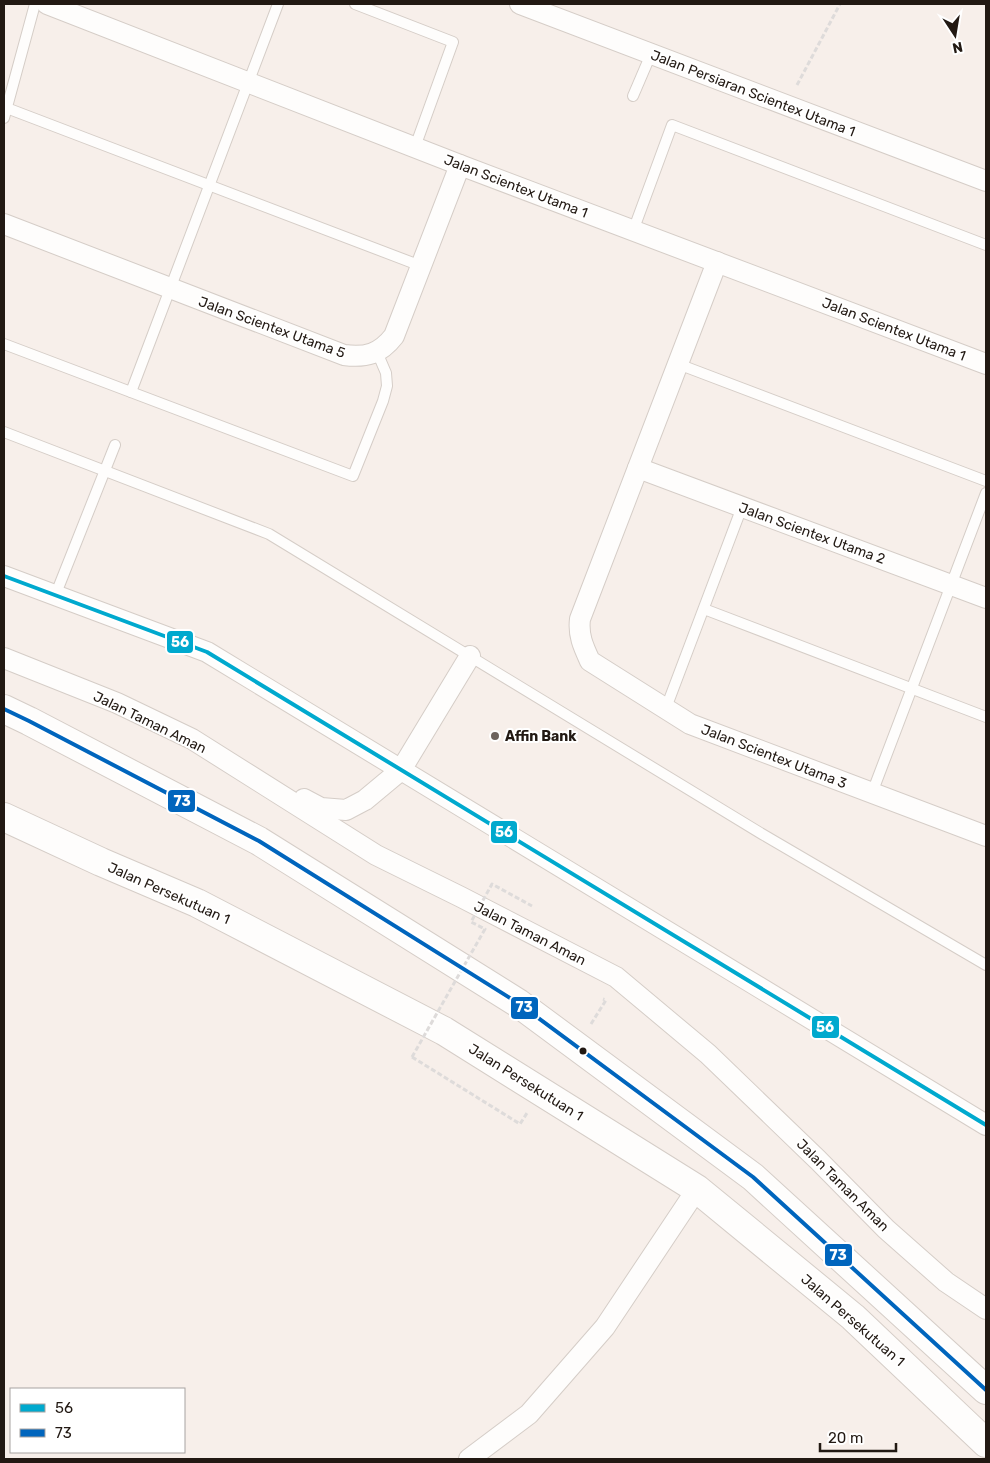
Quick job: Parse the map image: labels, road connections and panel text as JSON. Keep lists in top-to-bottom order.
{
  "streets": {
    "highway": ["Jalan Persekutuan 1"],
    "street": [
      "Jalan Persiaran Scientex Utama 1",
      "Jalan Scientex Utama 1",
      "Jalan Scientex Utama 5",
      "Jalan Scientex Utama 2",
      "Jalan Taman Aman",
      "Jalan Scientex Utama 3"
    ]
  },
  "crossings": [
    ["Jalan Scientex Utama 2", "Jalan Scientex Utama 3"]
  ],
  "places": ["Affin Bank"],
  "lines": ["transit line 56", "transit line 73"],
  "legend": ["56", "73"],
  "scale_bar": "20 m",
  "north": "bottom"
}
